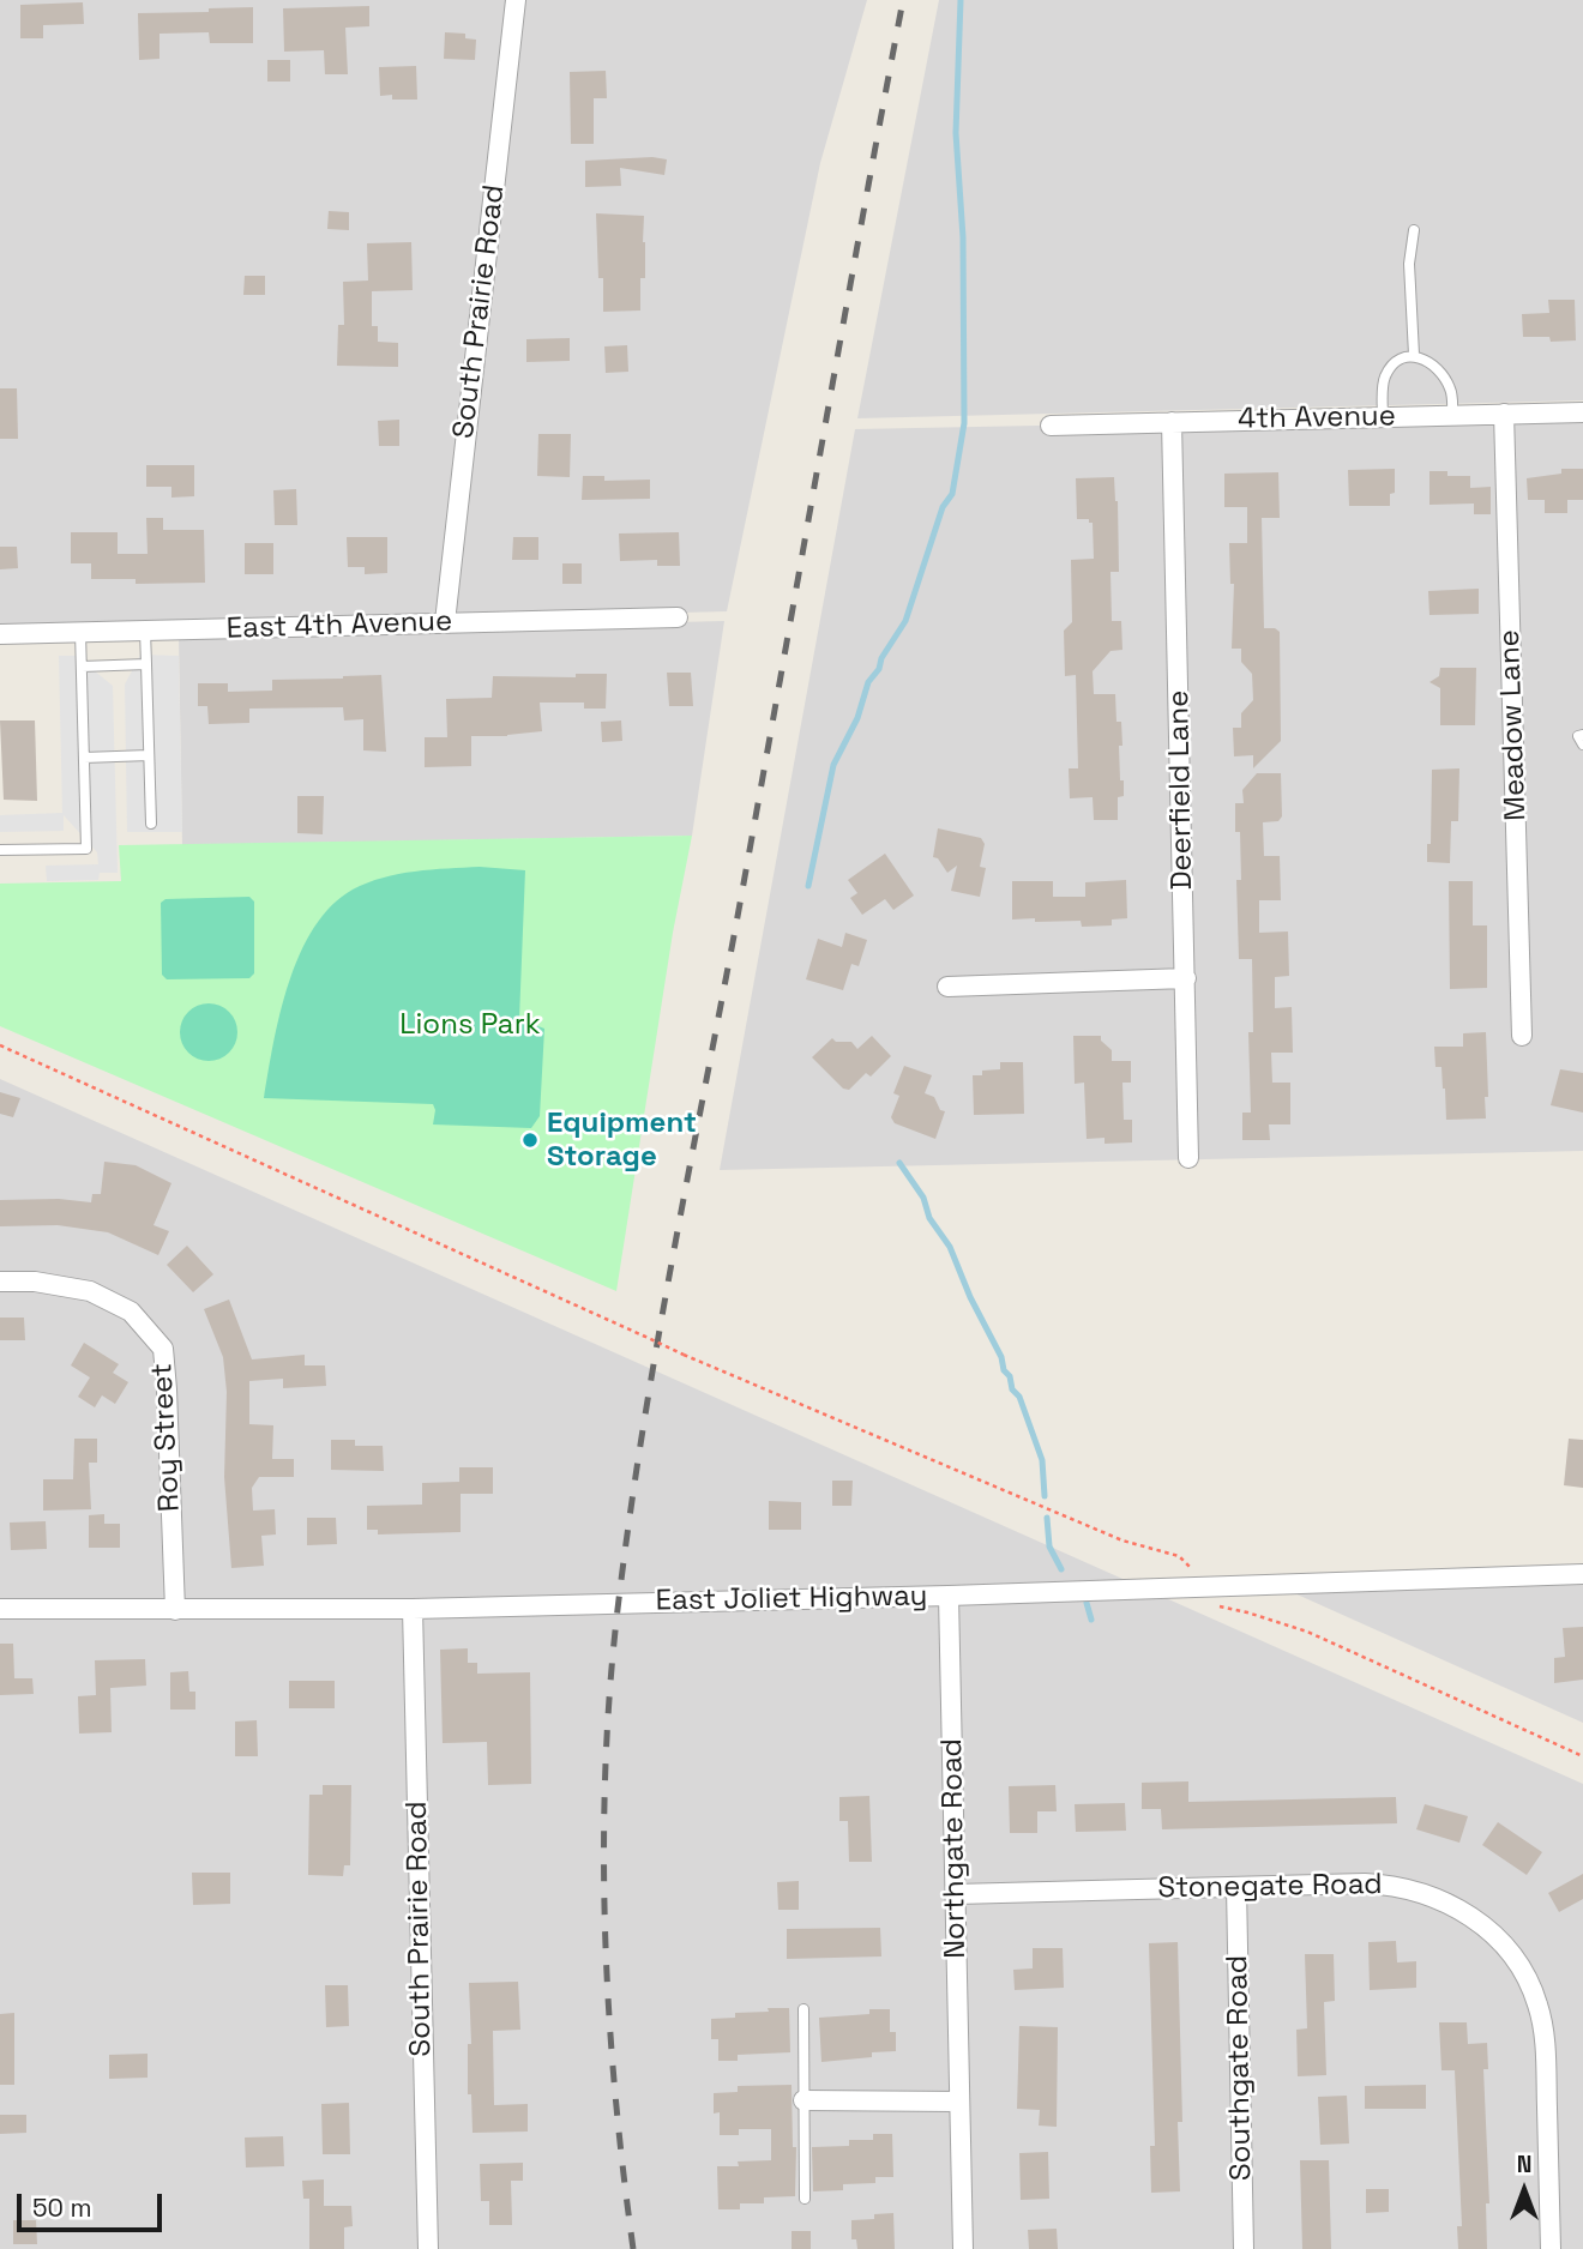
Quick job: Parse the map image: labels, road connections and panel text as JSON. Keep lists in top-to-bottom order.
{
  "streets": {
    "street": [
      "South Prairie Road",
      "4th Avenue",
      "East 4th Avenue",
      "Meadow Lane",
      "Deerfield Lane",
      "Roy Street",
      "East Joliet Highway",
      "Northgate Road",
      "Stonegate Road",
      "Southgate Road"
    ]
  },
  "crossings": [
    ["South Prairie Road", "East 4th Avenue"],
    ["South Prairie Road", "East Joliet Highway"],
    ["4th Avenue", "Meadow Lane"],
    ["4th Avenue", "Deerfield Lane"],
    ["Roy Street", "East Joliet Highway"],
    ["East Joliet Highway", "Northgate Road"],
    ["Northgate Road", "Stonegate Road"],
    ["Stonegate Road", "Southgate Road"]
  ],
  "parks": ["Lions Park"],
  "places": ["Equipment Storage"],
  "scale_bar": "50 m",
  "north": "top"
}
